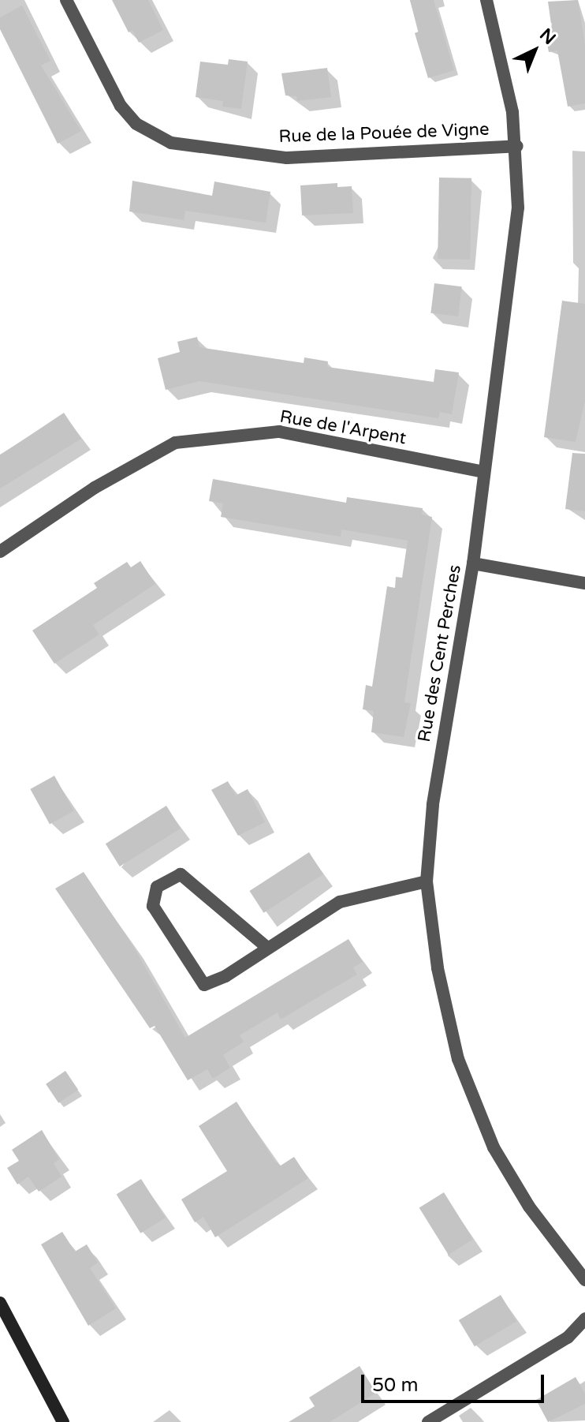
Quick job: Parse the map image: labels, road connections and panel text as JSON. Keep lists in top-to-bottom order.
{
  "streets": {
    "street": ["Rue de la Pouée de Vigne", "Rue de l'Arpent", "Rue des Cent Perches"]
  },
  "crossings": [
    ["Rue de la Pouée de Vigne", "Rue des Cent Perches"],
    ["Rue de l'Arpent", "Rue des Cent Perches"]
  ],
  "scale_bar": "50 m",
  "north": "top right"
}
